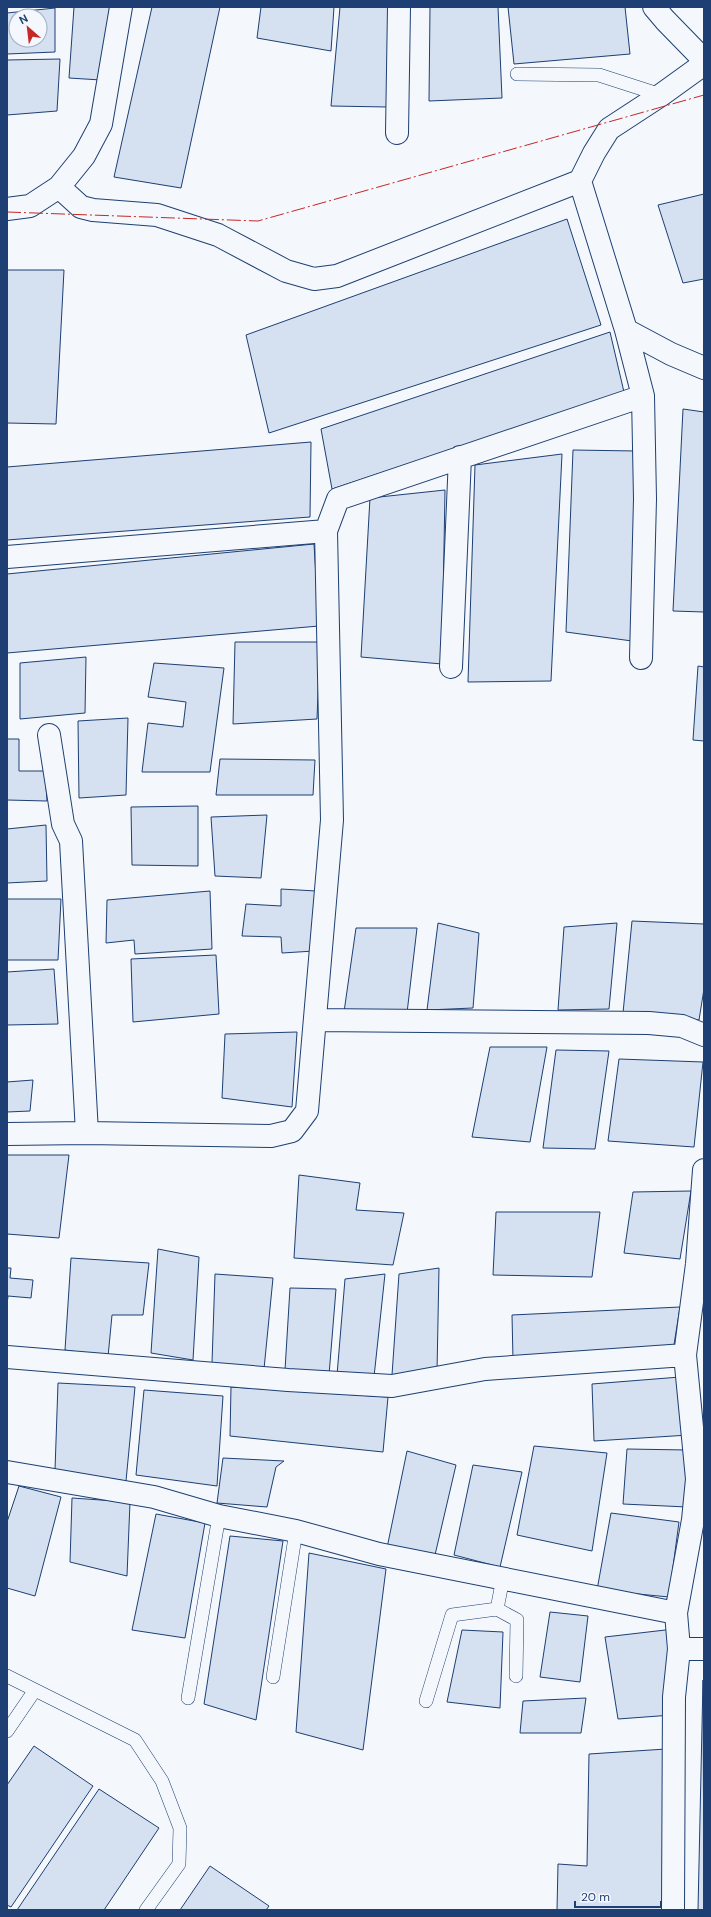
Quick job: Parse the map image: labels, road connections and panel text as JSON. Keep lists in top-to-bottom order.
{
  "scale_bar": "20 m",
  "north": "top left"
}
